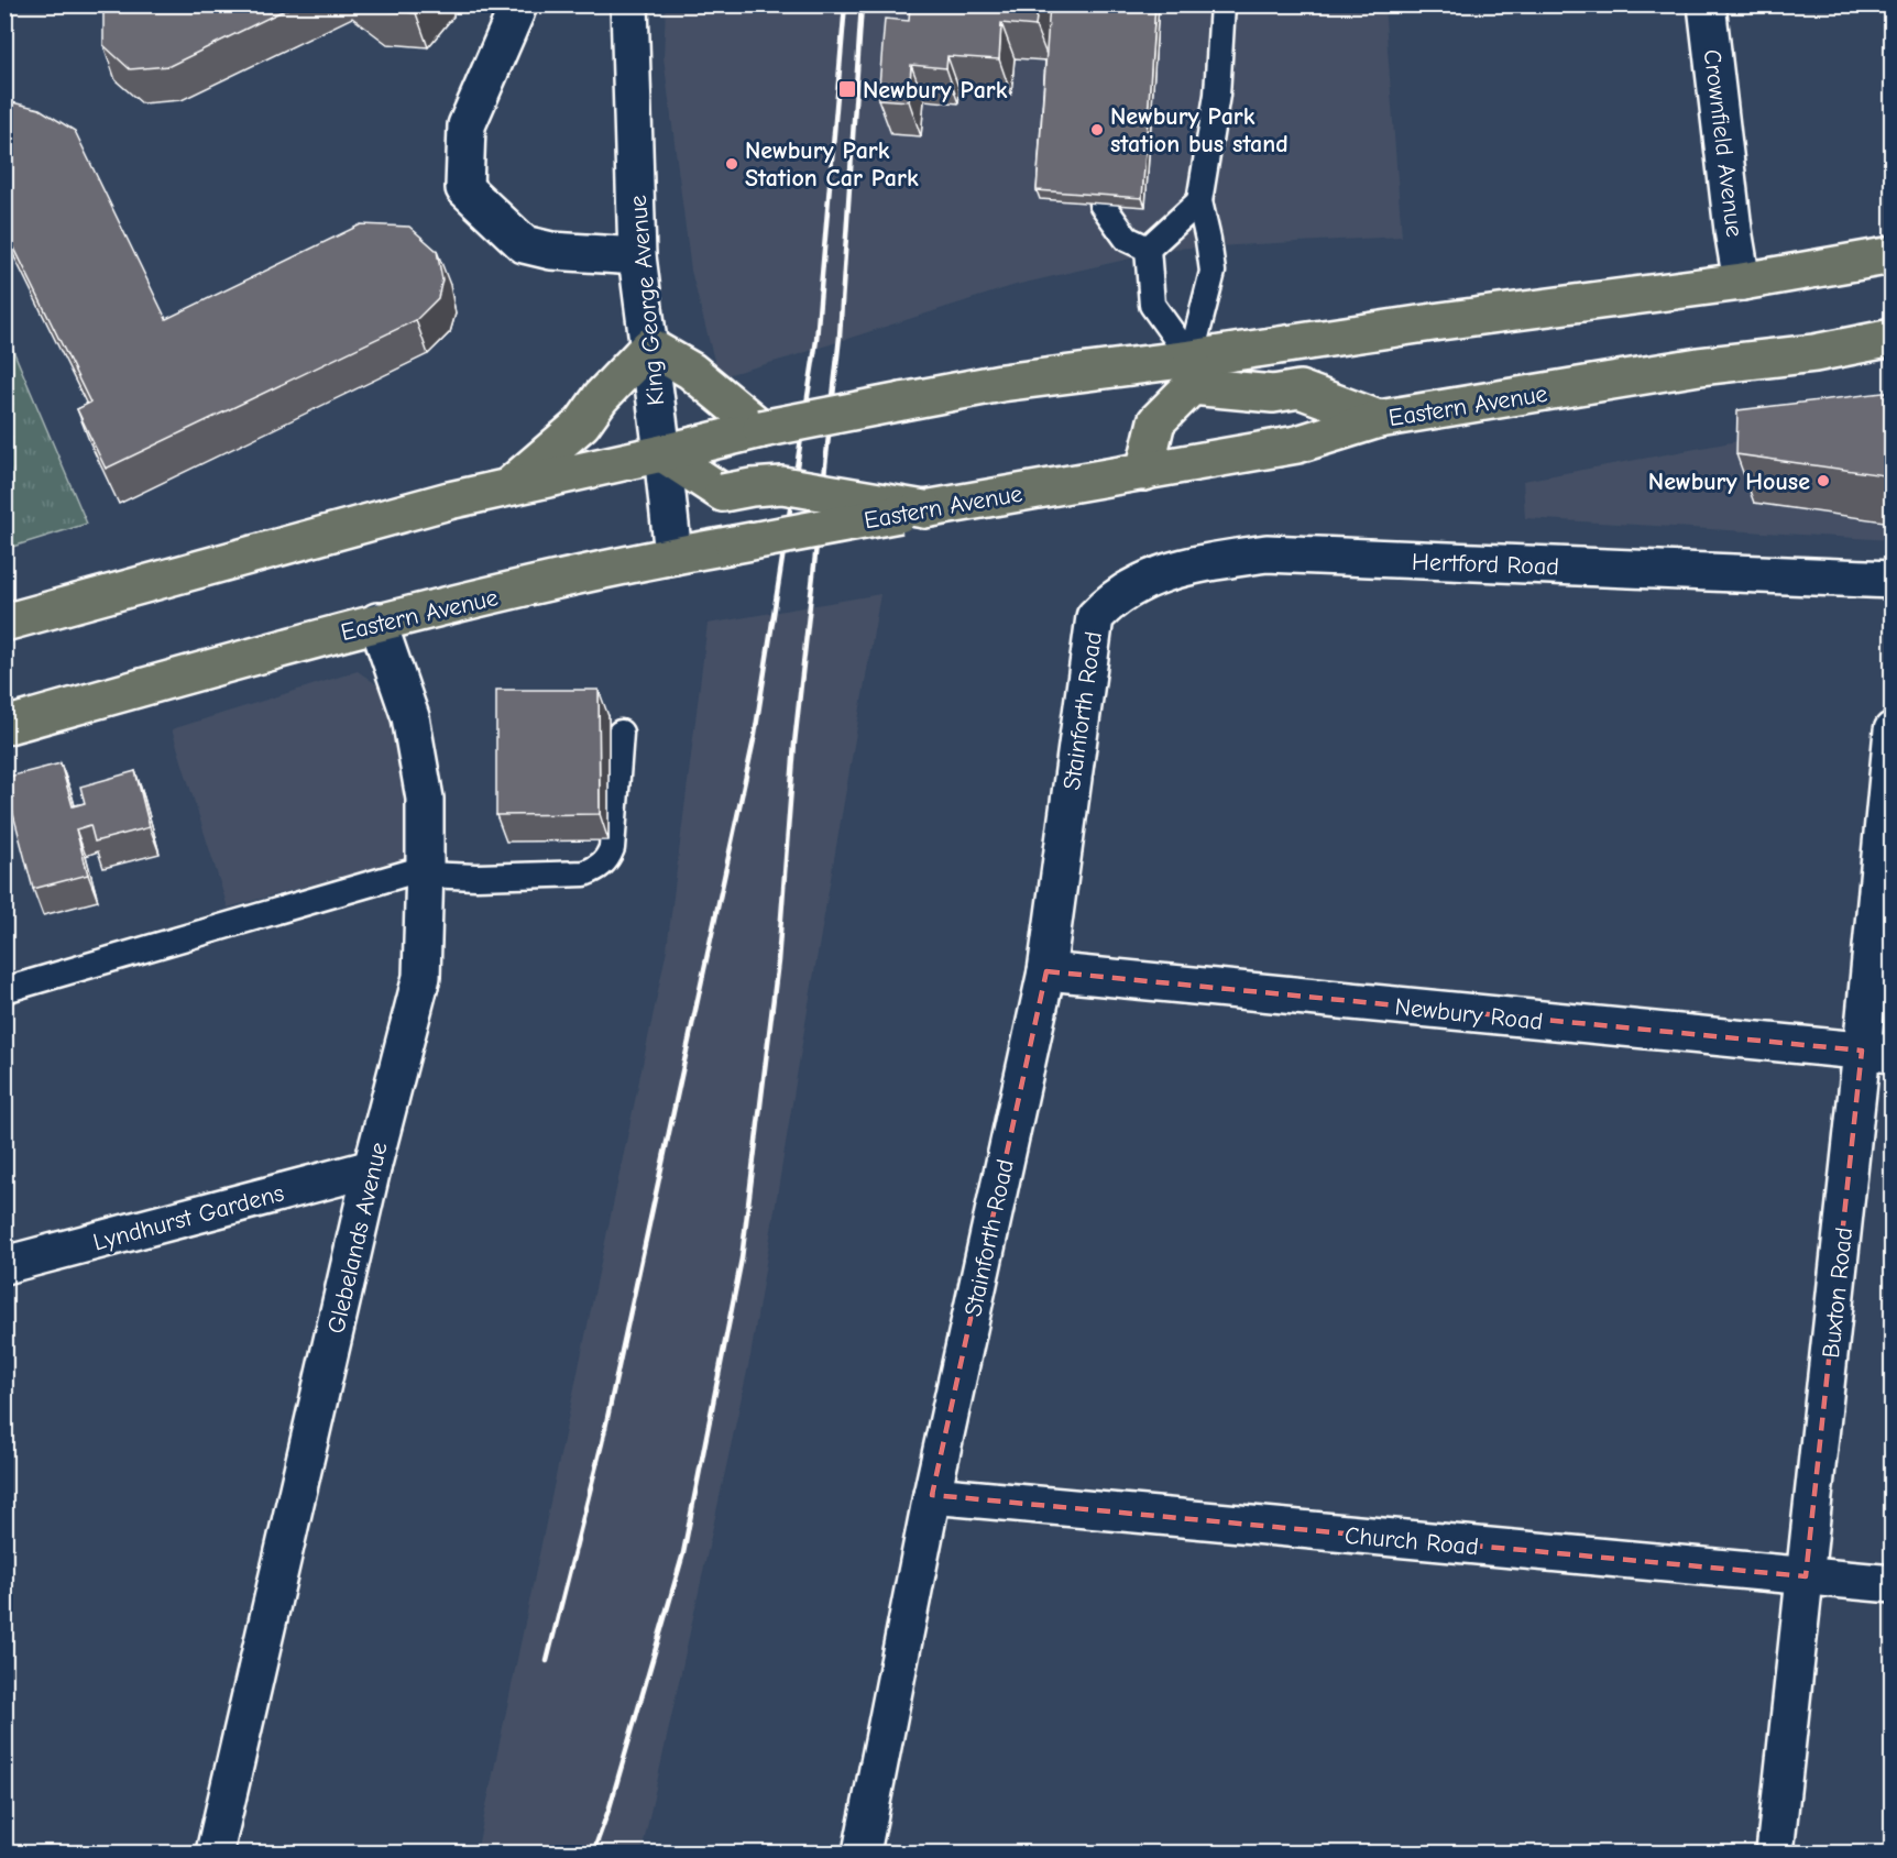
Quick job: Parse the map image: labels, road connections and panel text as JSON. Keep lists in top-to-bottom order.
{
  "streets": {
    "highway": ["Eastern Avenue"],
    "street": [
      "Crownfield Avenue",
      "King George Avenue",
      "Hertford Road",
      "Stainforth Road",
      "Newbury Road",
      "Lyndhurst Gardens",
      "Glebelands Avenue",
      "Buxton Road",
      "Church Road"
    ]
  },
  "crossings": [
    ["King George Avenue", "Eastern Avenue"],
    ["Eastern Avenue", "Glebelands Avenue"],
    ["Hertford Road", "Stainforth Road"],
    ["Stainforth Road", "Newbury Road"],
    ["Stainforth Road", "Church Road"],
    ["Newbury Road", "Buxton Road"],
    ["Lyndhurst Gardens", "Glebelands Avenue"],
    ["Buxton Road", "Church Road"]
  ],
  "places": {
    "transit": ["Newbury Park"],
    "other": ["Newbury Park station bus stand", "Newbury Park Station Car Park", "Newbury House"]
  }
}
